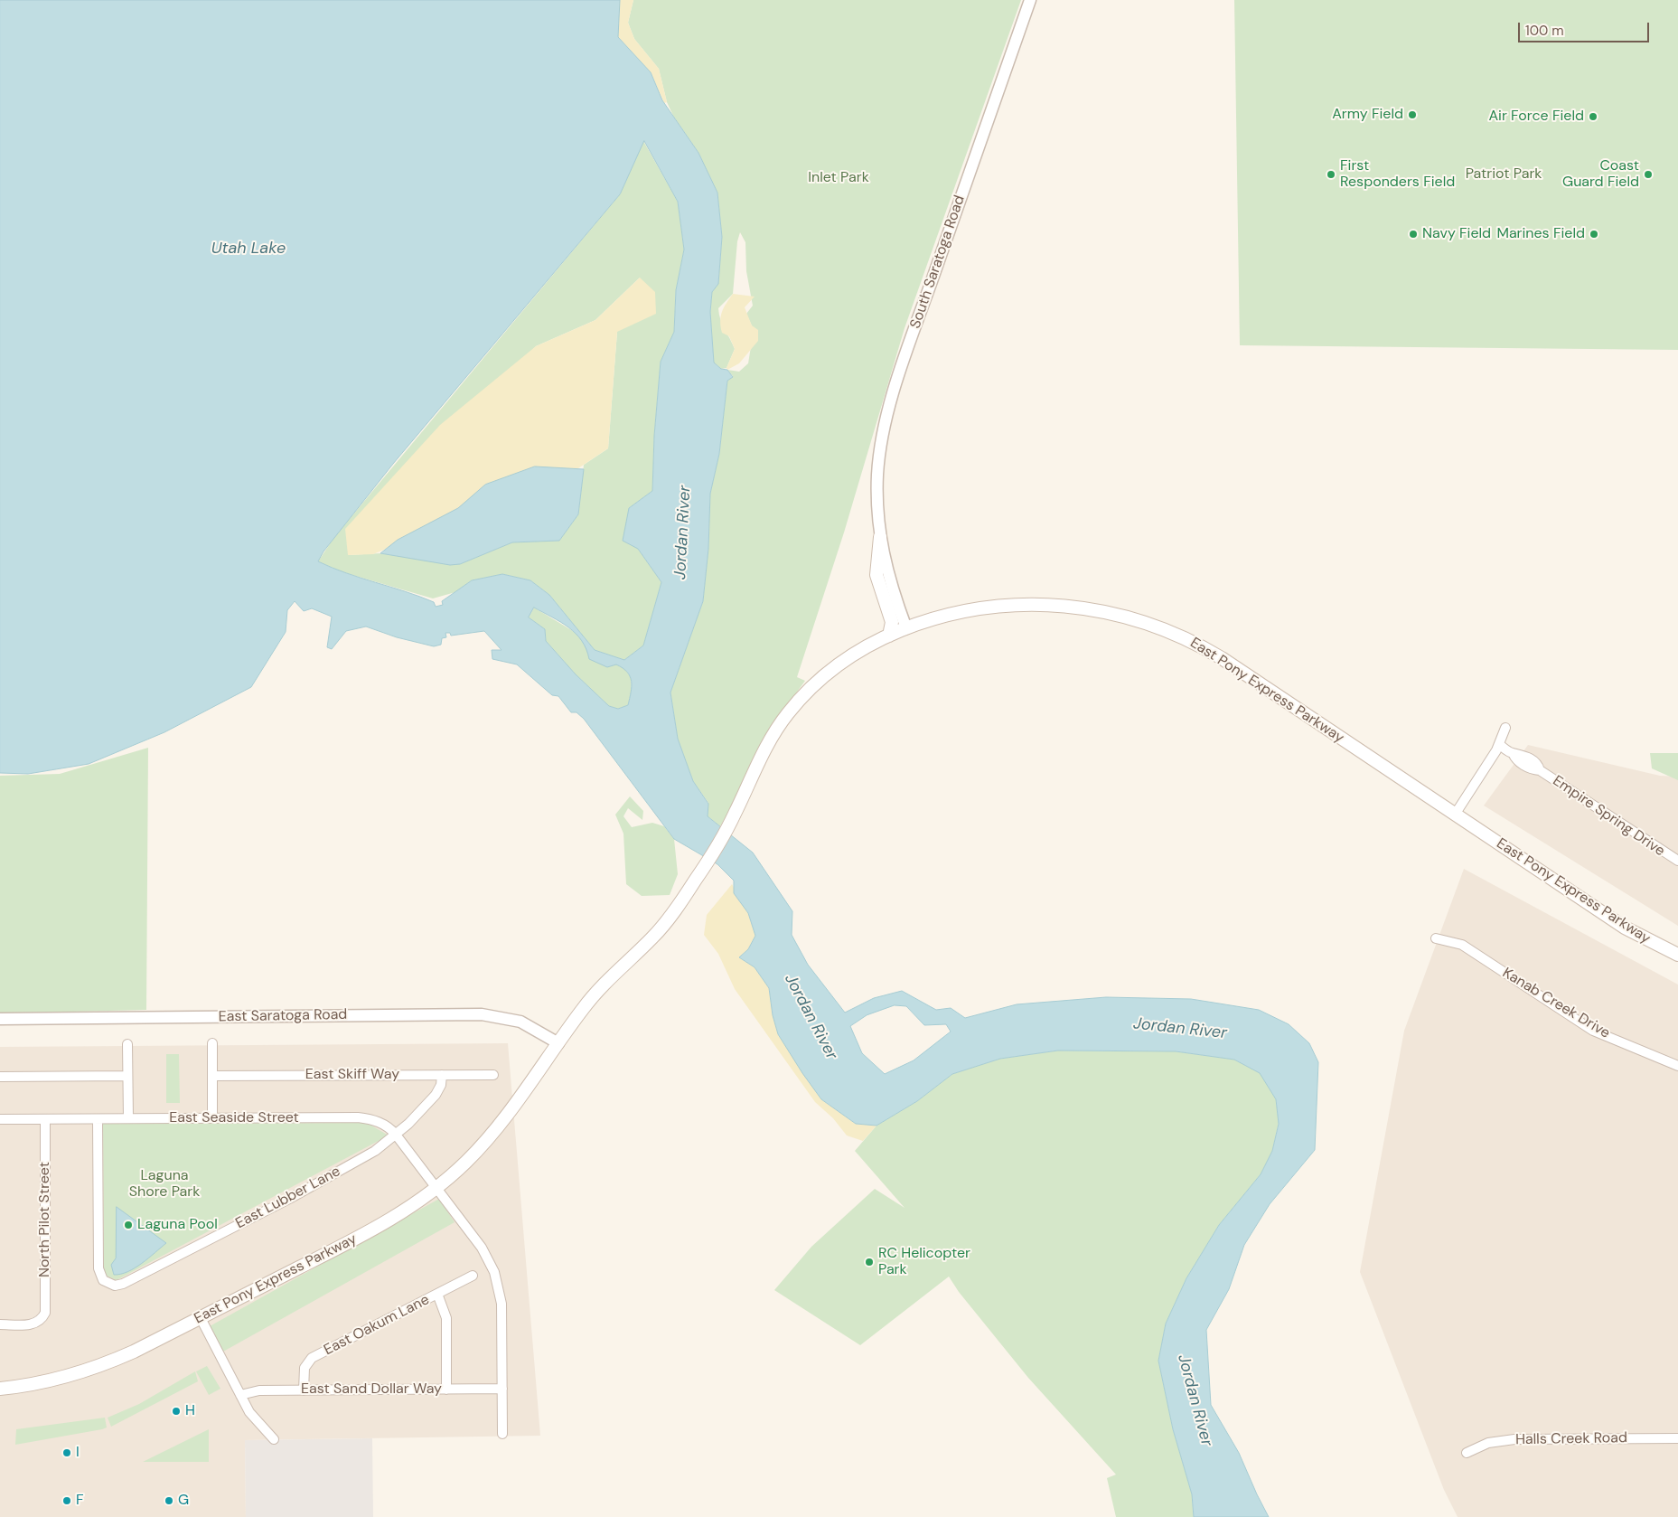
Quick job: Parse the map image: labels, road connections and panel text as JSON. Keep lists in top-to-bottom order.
{
  "streets": {
    "main road": ["East Pony Express Parkway"],
    "street": [
      "South Saratoga Road",
      "Empire Spring Drive",
      "Kanab Creek Drive",
      "East Saratoga Road",
      "East Skiff Way",
      "East Seaside Street",
      "East Lubber Lane",
      "North Pilot Street",
      "East Oakum Lane",
      "East Sand Dollar Way",
      "Halls Creek Road"
    ]
  },
  "crossings": [
    ["South Saratoga Road", "East Pony Express Parkway"],
    ["East Pony Express Parkway", "East Saratoga Road"],
    ["East Pony Express Parkway", "East Seaside Street"],
    ["East Skiff Way", "East Lubber Lane"],
    ["East Seaside Street", "East Lubber Lane"],
    ["East Seaside Street", "North Pilot Street"],
    ["East Seaside Street", "East Sand Dollar Way"],
    ["East Oakum Lane", "East Sand Dollar Way"]
  ],
  "water": ["Utah Lake", "Jordan River"],
  "parks": ["Patriot Park", "Inlet Park", "Laguna Shore Park"],
  "places": [
    "Army Field",
    "Air Force Field",
    "First Responders Field",
    "Coast Guard Field",
    "Navy Field",
    "Marines Field",
    "Laguna Pool",
    "RC Helicopter Park",
    "H",
    "I",
    "F",
    "G"
  ],
  "scale_bar": "100 m"
}
